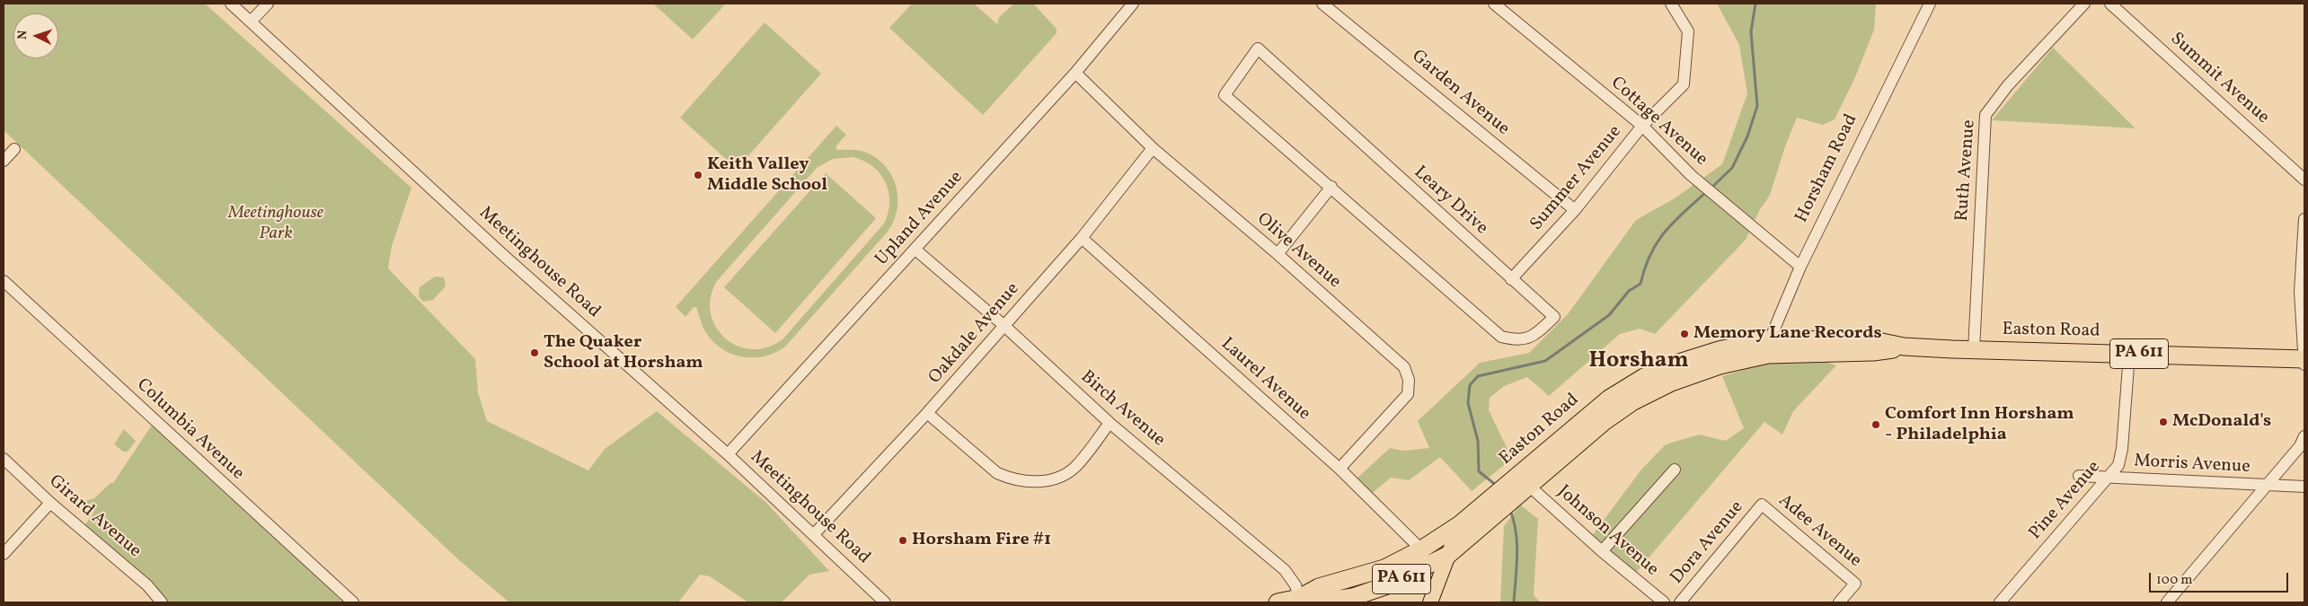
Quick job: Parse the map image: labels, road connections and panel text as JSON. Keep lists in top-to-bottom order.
{
  "streets": {
    "highway": ["Easton Road", "PA 611"],
    "street": [
      "Summit Avenue",
      "Garden Avenue",
      "Cottage Avenue",
      "Horsham Road",
      "Ruth Avenue",
      "Summer Avenue",
      "Leary Drive",
      "Upland Avenue",
      "Olive Avenue",
      "Meetinghouse Road",
      "Oakdale Avenue",
      "Laurel Avenue",
      "Birch Avenue",
      "Columbia Avenue",
      "Morris Avenue",
      "Pine Avenue",
      "Girard Avenue",
      "Johnson Avenue",
      "Adee Avenue",
      "Dora Avenue"
    ]
  },
  "crossings": [
    ["Garden Avenue", "Summer Avenue"],
    ["Cottage Avenue", "Horsham Road"],
    ["Cottage Avenue", "Summer Avenue"],
    ["Horsham Road", "Easton Road"],
    ["Ruth Avenue", "Easton Road"],
    ["Summer Avenue", "Leary Drive"],
    ["Upland Avenue", "Olive Avenue"],
    ["Upland Avenue", "Meetinghouse Road"],
    ["Upland Avenue", "Birch Avenue"],
    ["Olive Avenue", "Oakdale Avenue"],
    ["Olive Avenue", "Laurel Avenue"],
    ["Meetinghouse Road", "Oakdale Avenue"],
    ["Easton Road", "Laurel Avenue"],
    ["Easton Road", "Birch Avenue"],
    ["Easton Road", "Pine Avenue"],
    ["Easton Road", "Johnson Avenue"],
    ["Oakdale Avenue", "Laurel Avenue"],
    ["Oakdale Avenue", "Birch Avenue"],
    ["Morris Avenue", "Pine Avenue"],
    ["Adee Avenue", "Dora Avenue"]
  ],
  "districts": ["Horsham"],
  "parks": ["Meetinghouse Park"],
  "places": [
    "Keith Valley Middle School",
    "Memory Lane Records",
    "The Quaker School at Horsham",
    "McDonald's",
    "Comfort Inn Horsham - Philadelphia",
    "Horsham Fire #1"
  ],
  "scale_bar": "100 m",
  "north": "left"
}
